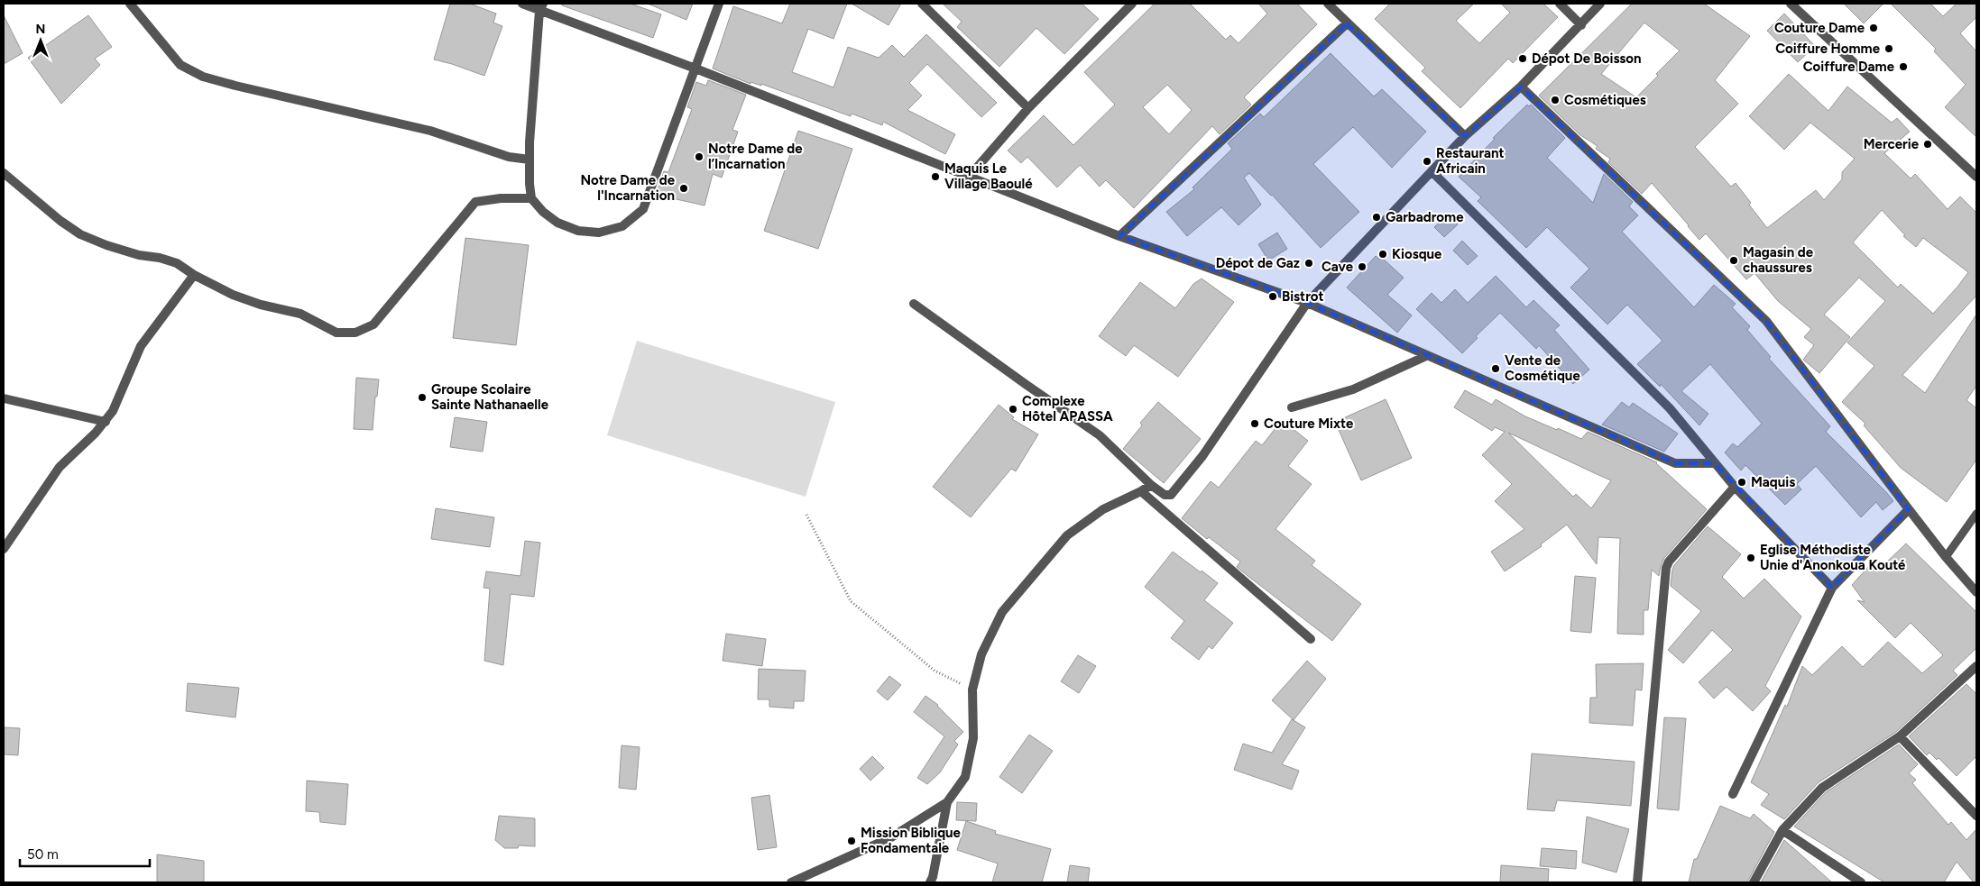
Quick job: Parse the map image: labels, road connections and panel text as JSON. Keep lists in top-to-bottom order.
{
  "places": [
    "Couture Dame",
    "Coiffure Homme",
    "Dépot De Boisson",
    "Coiffure Dame",
    "Cosmétiques",
    "Mercerie",
    "Notre Dame de l’Incarnation",
    "Restaurant Africain",
    "Maquis Le Village Baoulé",
    "Notre Dame de l'Incarnation",
    "Garbadrome",
    "Kiosque",
    "Magasin de chaussures",
    "Dépot de Gaz",
    "Cave",
    "Bistrot",
    "Vente de Cosmétique",
    "Groupe Scolaire Sainte Nathanaelle",
    "Complexe Hôtel APASSA",
    "Couture Mixte",
    "Maquis",
    "Eglise Méthodiste Unie d'Anonkoua Kouté",
    "Mission Biblique Fondamentale"
  ],
  "scale_bar": "50 m",
  "north": "top"
}
